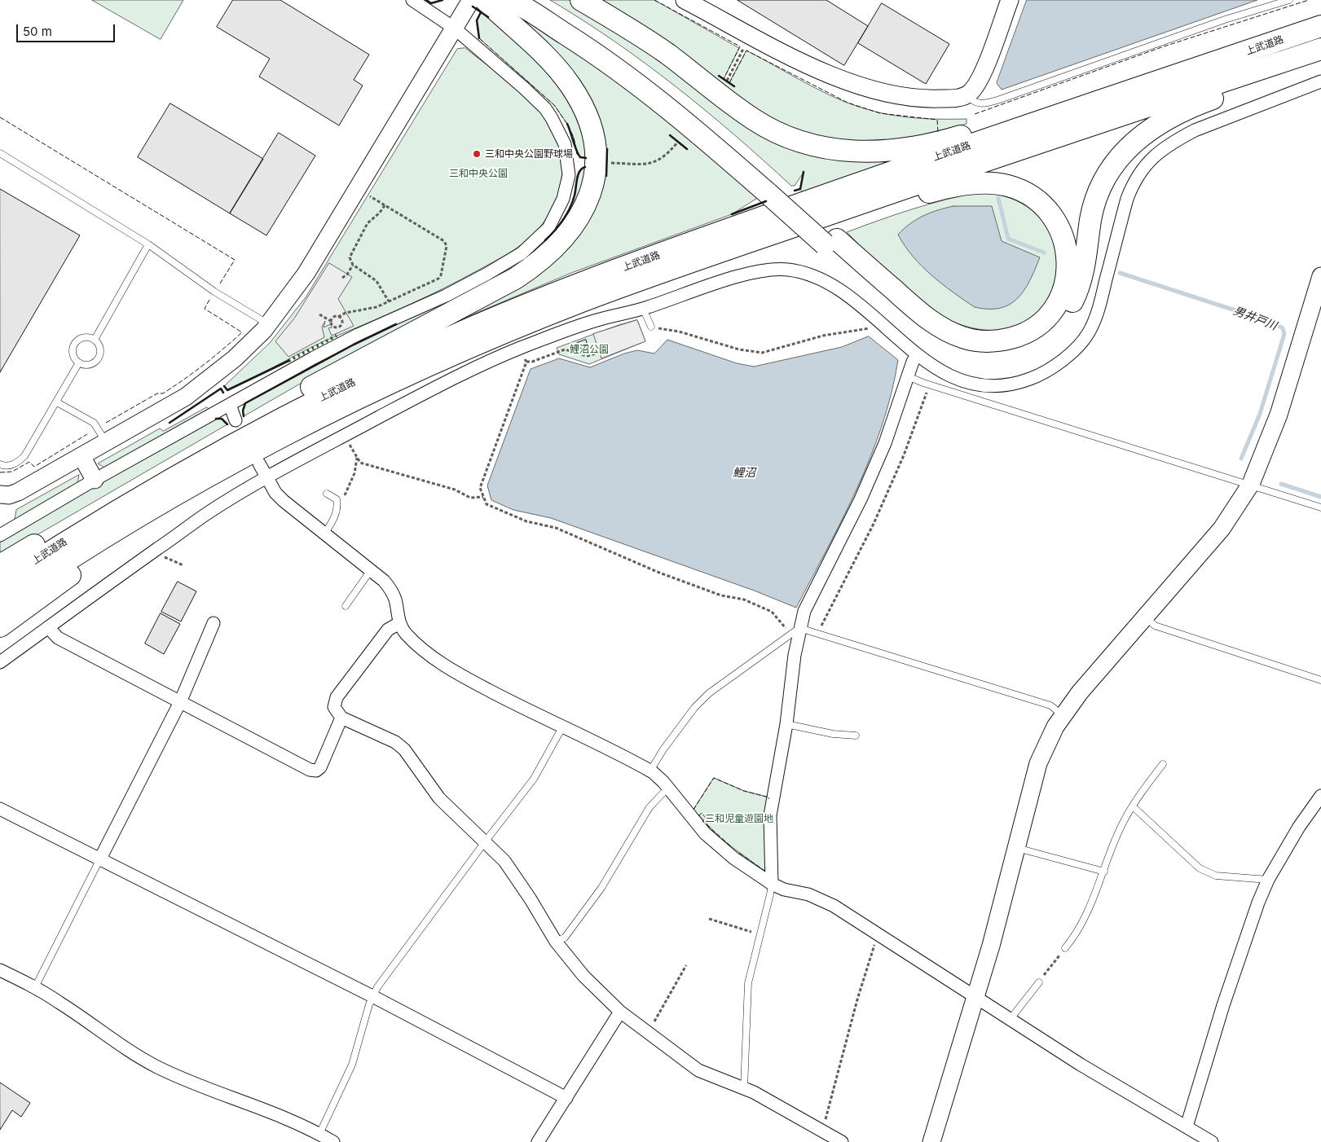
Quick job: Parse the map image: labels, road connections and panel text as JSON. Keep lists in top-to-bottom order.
{
  "streets": {
    "highway": ["上武道路"]
  },
  "water": ["男井戸川", "鯉沼"],
  "parks": ["三和中央公園", "鯉沼公園", "三和児童遊園地"],
  "places": ["三和中央公園野球場"],
  "scale_bar": "50 m"
}
